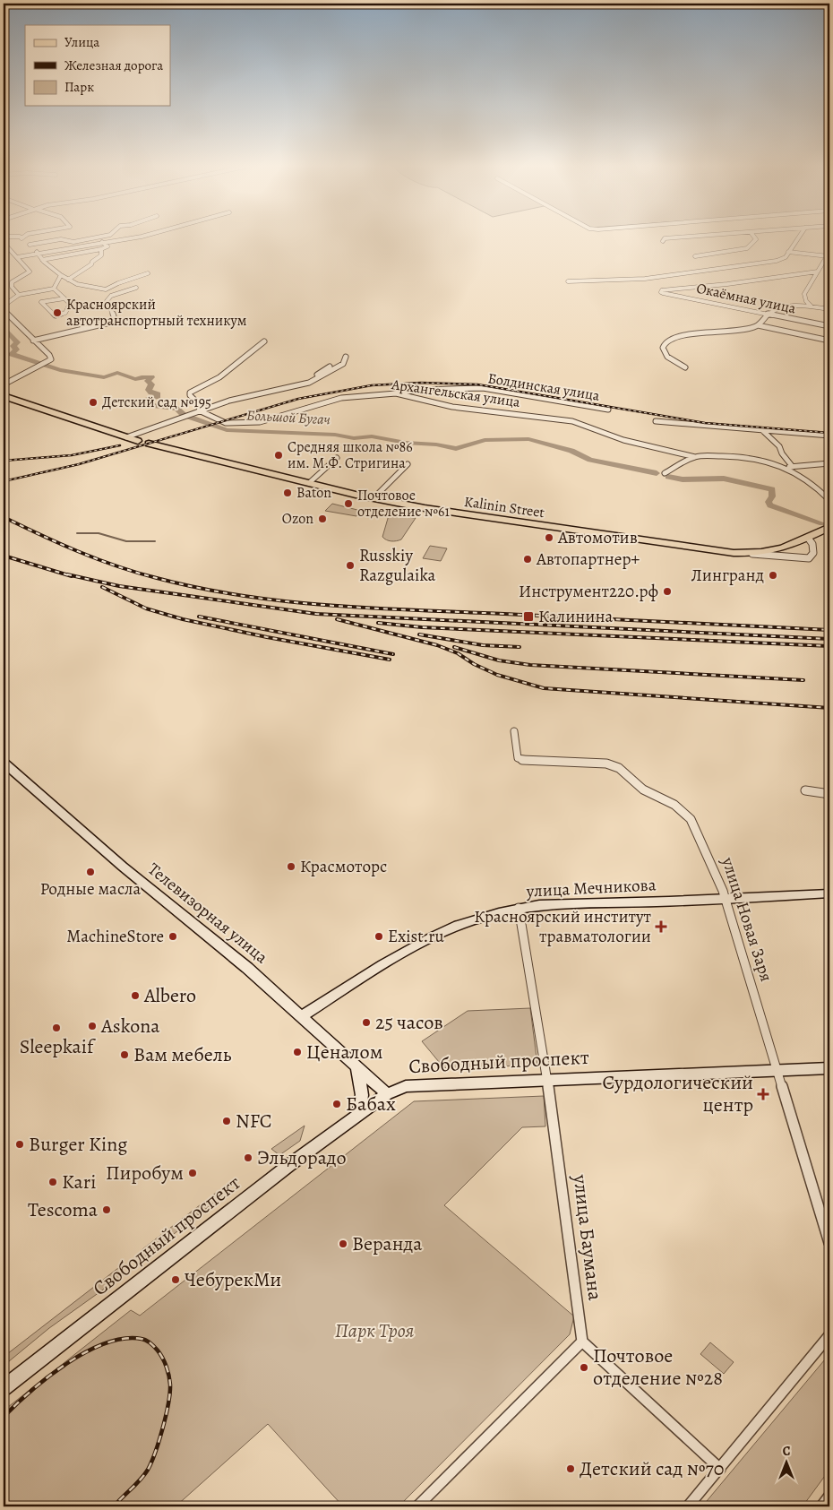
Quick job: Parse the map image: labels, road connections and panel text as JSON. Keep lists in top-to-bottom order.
{
  "streets": {
    "main road": ["Kalinin Street"],
    "street": [
      "Окаёмная улица",
      "Болдинская улица",
      "Архангельская улица",
      "улица Мечникова",
      "Телевизорная улица",
      "улица Новая Заря",
      "Свободный проспект",
      "улица Баумана"
    ]
  },
  "crossings": [
    ["Болдинская улица", "Архангельская улица"],
    ["улица Мечникова", "Телевизорная улица"],
    ["улица Мечникова", "улица Новая Заря"],
    ["улица Мечникова", "улица Баумана"],
    ["Телевизорная улица", "Свободный проспект"],
    ["улица Новая Заря", "Свободный проспект"],
    ["Свободный проспект", "улица Баумана"]
  ],
  "water": ["Большой Бугач"],
  "parks": ["Парк Троя"],
  "places": {
    "other": [
      "Красноярский автотранспортный техникум",
      "Детский сад №195",
      "Средняя школа №86 им. М.Ф. Стригина",
      "Baton",
      "Почтовое отделение №61",
      "Ozon",
      "Автомотив",
      "Автопартнер+",
      "Russkiy Razgulaika",
      "Лингранд",
      "Инструмент220.рф",
      "Красмоторс",
      "Родные масла",
      "MachineStore",
      "Exist.ru",
      "Albero",
      "25 часов",
      "Askona",
      "Sleepkaif",
      "Ценалом",
      "Вам мебель",
      "Бабах",
      "NFC",
      "Burger King",
      "Эльдорадо",
      "Пиробум",
      "Kari",
      "Tescoma",
      "Веранда",
      "ЧебурекМи",
      "Почтовое отделение №28",
      "Детский сад №70"
    ],
    "transit": ["Калинина"],
    "health": ["Красноярский институт травматологии", "Сурдологический центр"]
  },
  "legend": ["Улица", "Железная дорога", "Парк"],
  "north": "top"
}
